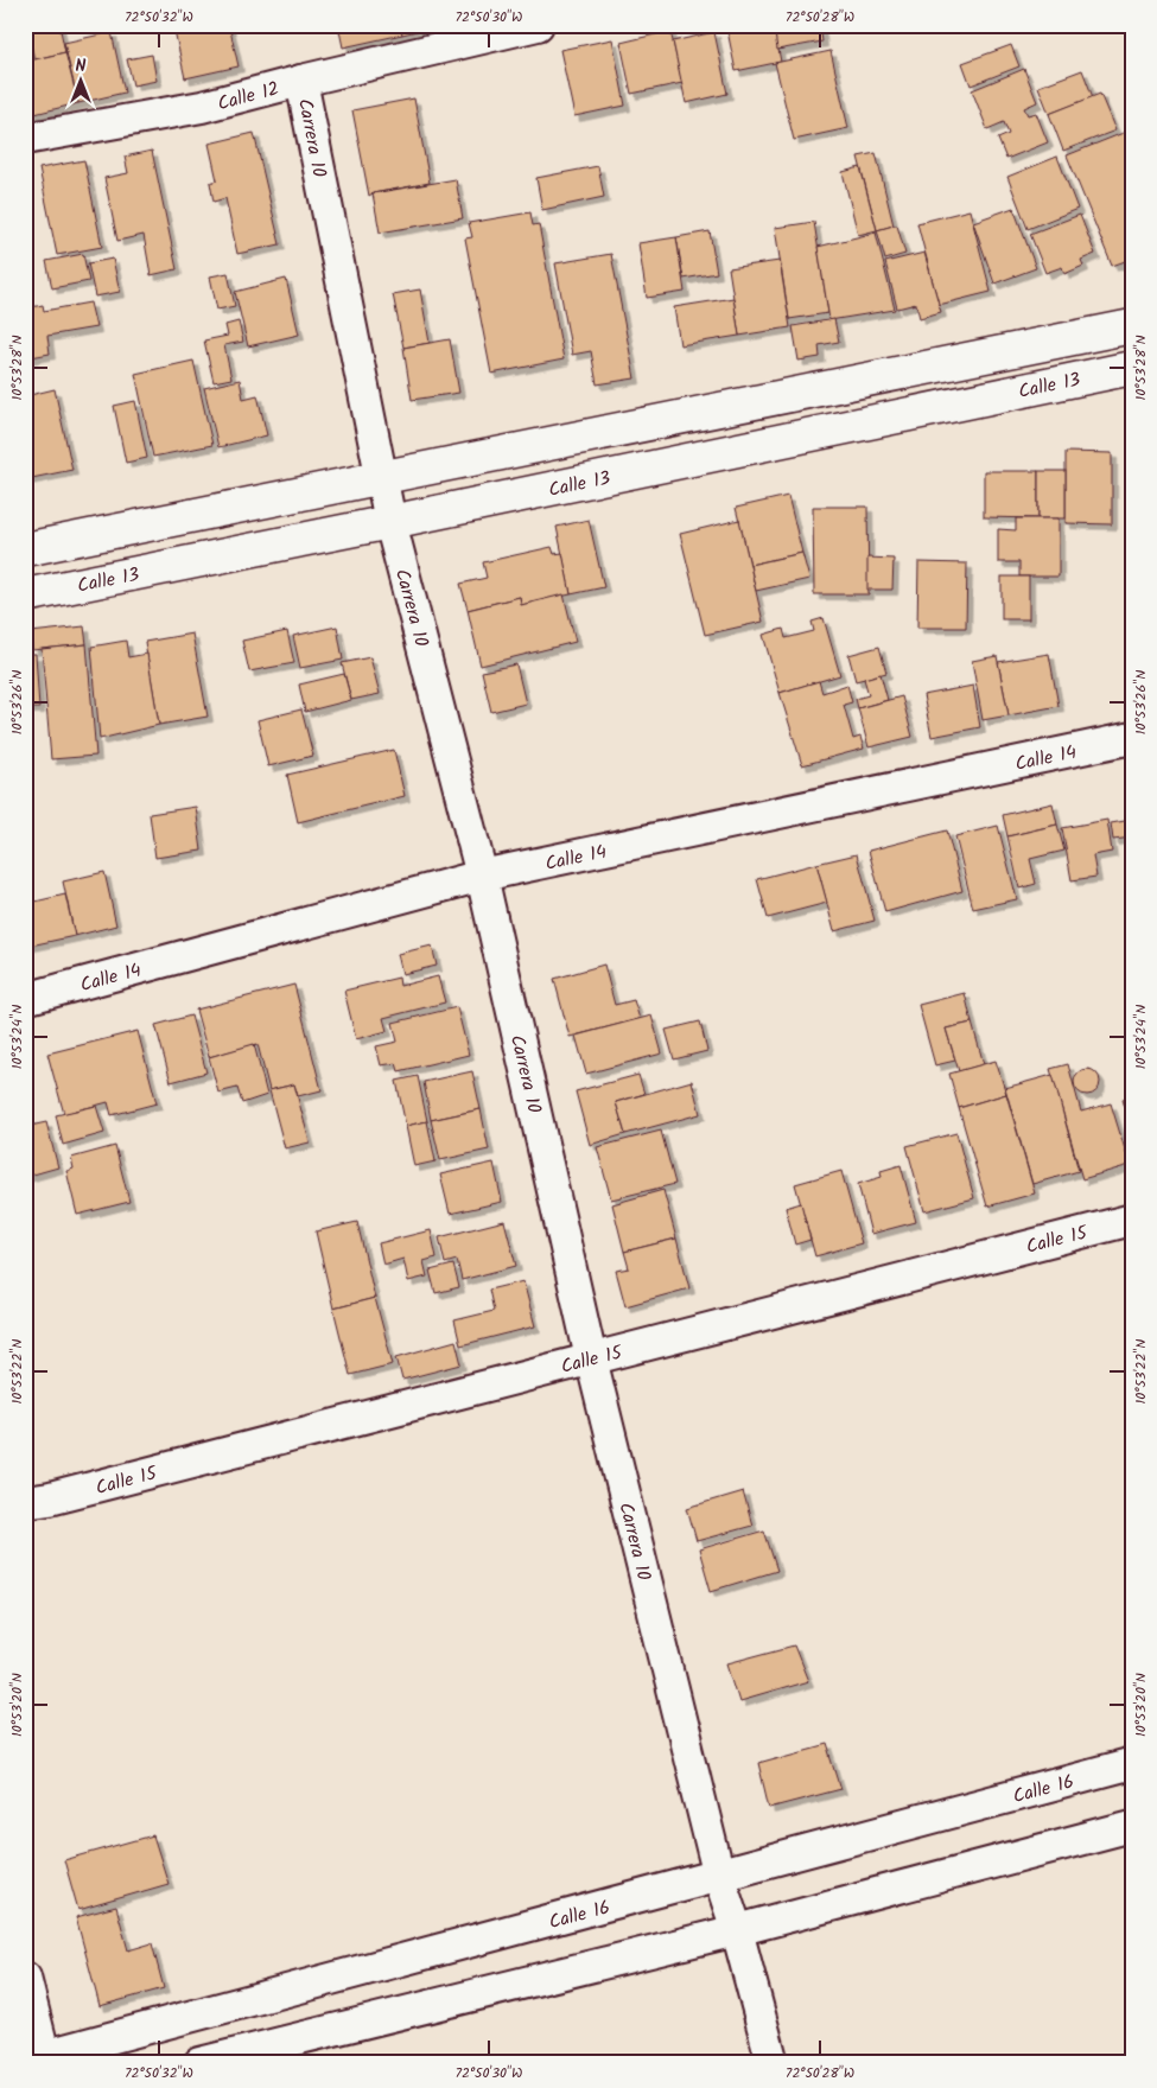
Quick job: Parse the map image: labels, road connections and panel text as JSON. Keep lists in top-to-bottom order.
{
  "streets": {
    "highway": ["Calle 13"],
    "street": [
      "Calle 12",
      "Carrera 10",
      "Calle 14",
      "Calle 15",
      "Calle 16"
    ]
  },
  "crossings": [
    ["Calle 12", "Carrera 10"],
    ["Carrera 10", "Calle 13"],
    ["Carrera 10", "Calle 14"],
    ["Carrera 10", "Calle 15"],
    ["Carrera 10", "Calle 16"]
  ],
  "north": "top",
  "coordinates": [
    "72°50'32\"W",
    "72°50'30\"W",
    "72°50'28\"W",
    "10°53'28\"N",
    "10°53'26\"N",
    "10°53'24\"N",
    "10°53'22\"N",
    "10°53'20\"N"
  ]
}
